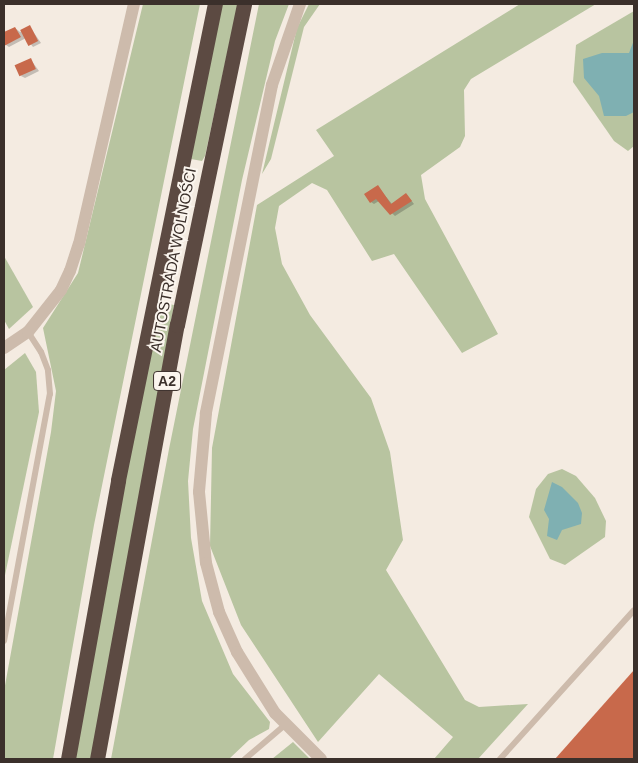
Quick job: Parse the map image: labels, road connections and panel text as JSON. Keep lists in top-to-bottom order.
{
  "streets": {
    "highway": ["AUTOSTRADA WOLNOŚCI", "A2"]
  }
}
